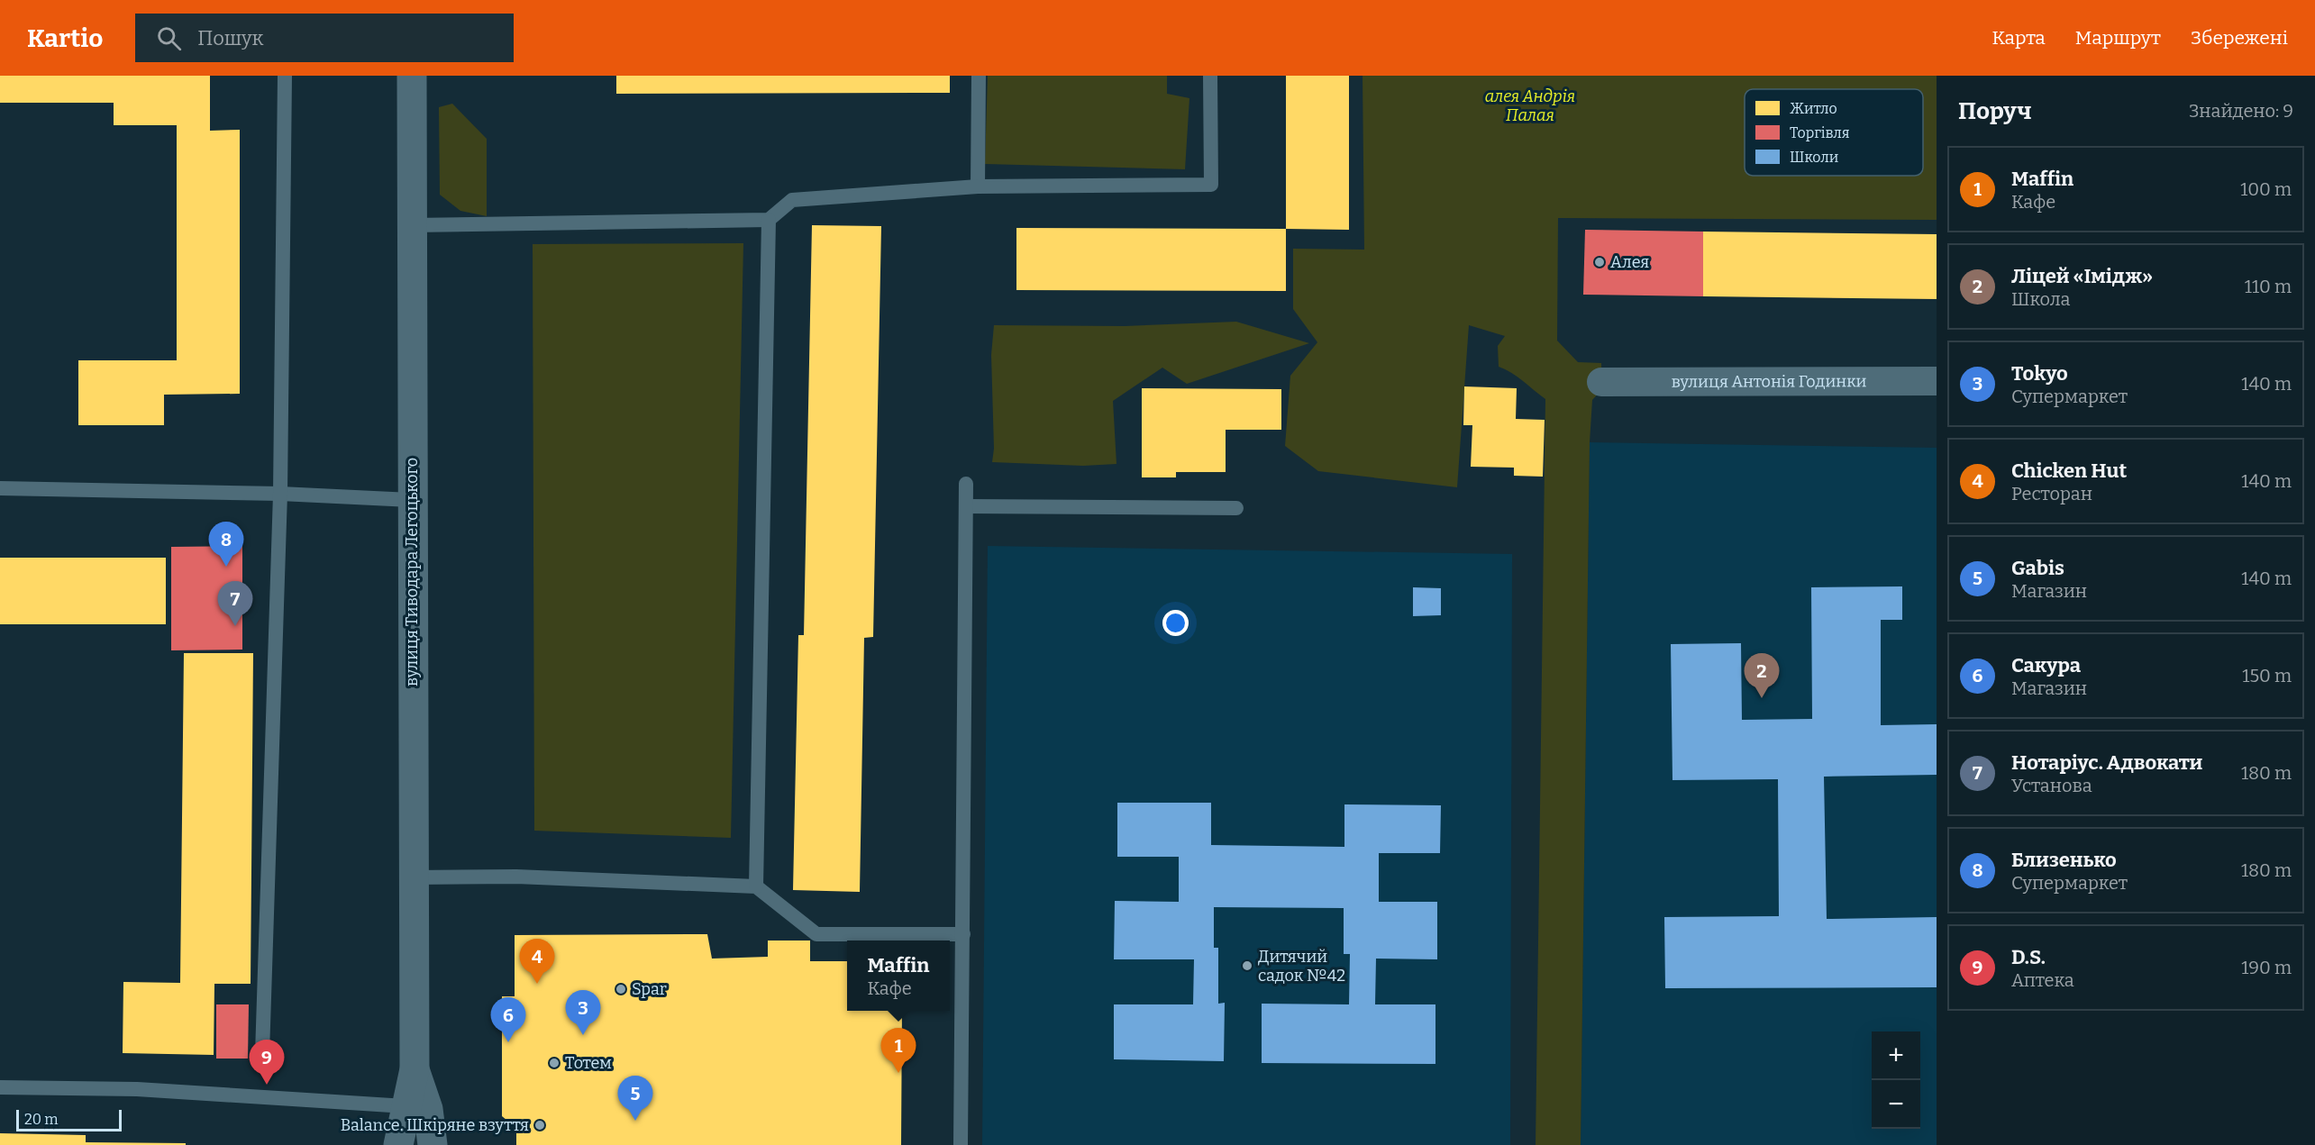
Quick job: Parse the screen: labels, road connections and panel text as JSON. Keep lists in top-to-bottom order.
{
  "streets": {
    "street": ["вулиця Антонія Годинки", "вулиця Тиводара Легоцького"]
  },
  "parks": ["алея Андрія Палая"],
  "places": [
    "Алея",
    "Дитячий садок №42",
    "Spar",
    "Тотем",
    "Balance. Шкіряне взуття"
  ],
  "legend": ["Житло", "Торгівля", "Школи"],
  "scale_bar": "20 m",
  "page": {
    "header": "Kartio",
    "search": "Пошук",
    "nav": ["Карта", "Маршрут", "Збережені"],
    "heading": ["Поруч", "Знайдено: 9"],
    "list": [
      {
        "mark": "1",
        "name": "Maffin",
        "note": "Кафе",
        "value": "100 m"
      },
      {
        "mark": "2",
        "name": "Ліцей «Імідж»",
        "note": "Школа",
        "value": "110 m"
      },
      {
        "mark": "3",
        "name": "Tokyo",
        "note": "Супермаркет",
        "value": "140 m"
      },
      {
        "mark": "4",
        "name": "Chicken Hut",
        "note": "Ресторан",
        "value": "140 m"
      },
      {
        "mark": "5",
        "name": "Gabis",
        "note": "Магазин",
        "value": "140 m"
      },
      {
        "mark": "6",
        "name": "Сакура",
        "note": "Магазин",
        "value": "150 m"
      },
      {
        "mark": "7",
        "name": "Нотаріус. Адвокати",
        "note": "Установа",
        "value": "180 m"
      },
      {
        "mark": "8",
        "name": "Близенько",
        "note": "Супермаркет",
        "value": "180 m"
      },
      {
        "mark": "9",
        "name": "D.S.",
        "note": "Аптека",
        "value": "190 m"
      }
    ],
    "pins": [
      "8",
      "7",
      "2",
      "4",
      "3",
      "6",
      "1",
      "9",
      "5"
    ],
    "popup": ["Maffin", "Кафе"],
    "map_buttons": ["+", "−"],
    "scale": "20 m"
  }
}
